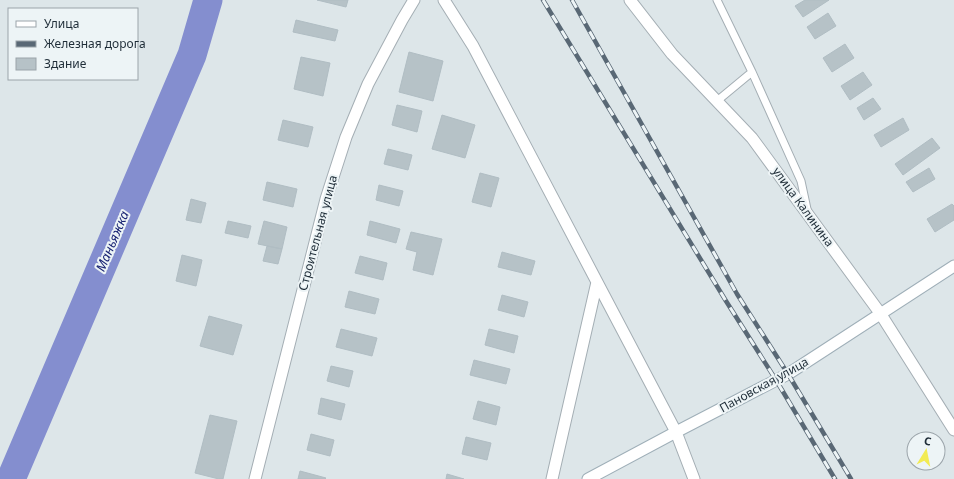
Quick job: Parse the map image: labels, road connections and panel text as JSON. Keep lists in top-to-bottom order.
{
  "streets": {
    "street": ["улица Калинина", "Строительная улица", "Пановская улица"]
  },
  "crossings": [
    ["улица Калинина", "Пановская улица"]
  ],
  "water": ["Маньяжка"],
  "legend": ["Улица", "Железная дорога", "Здание"],
  "north": "top"
}
